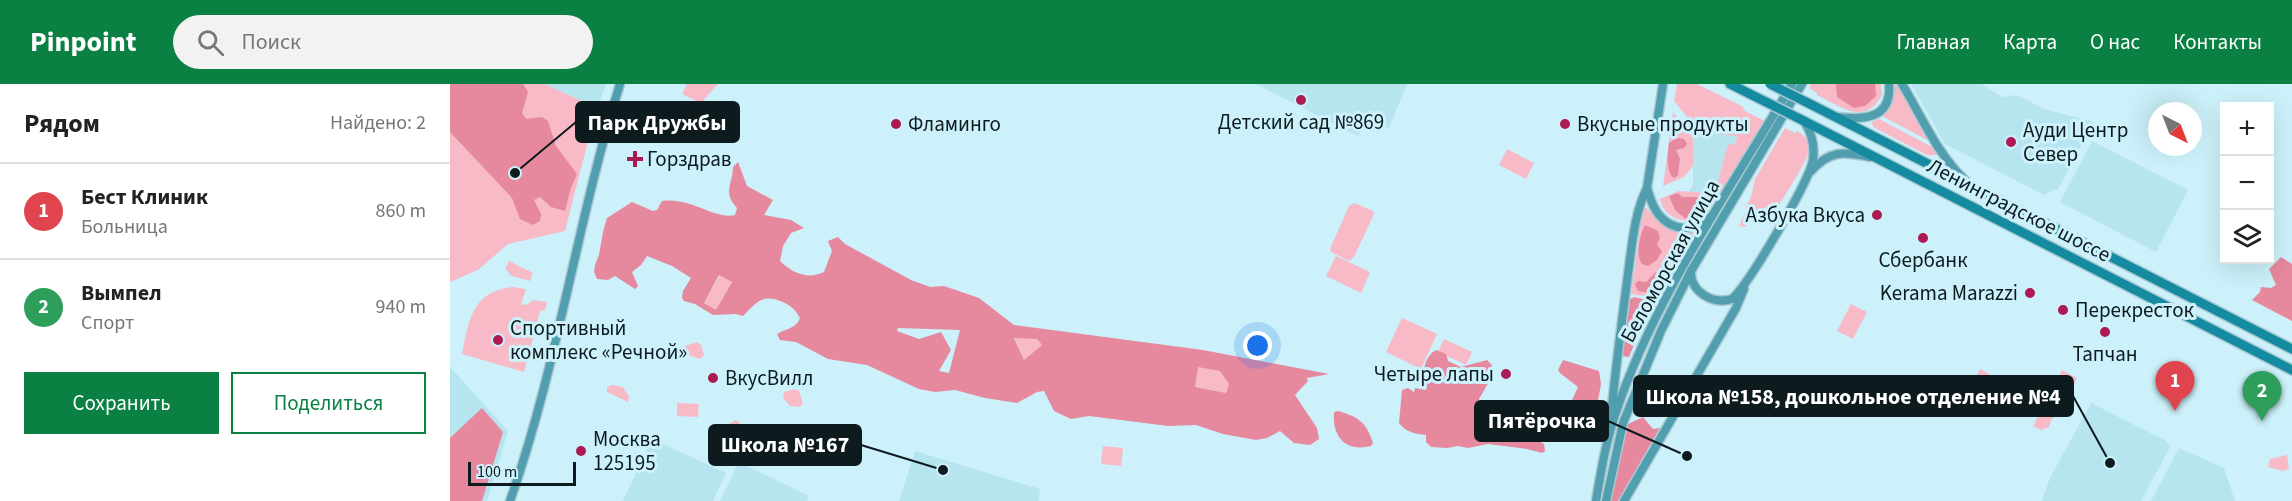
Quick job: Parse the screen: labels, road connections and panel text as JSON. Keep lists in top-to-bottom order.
{
  "streets": {
    "main road": ["Ленинградское шоссе", "Беломорская улица"]
  },
  "places": {
    "other": [
      "Детский сад №869",
      "Фламинго",
      "Вкусные продукты",
      "Ауди Центр Север",
      "Парк Дружбы",
      "Азбука Вкуса",
      "Сбербанк",
      "Kerama Marazzi",
      "Перекресток",
      "Тапчан",
      "Спортивный комплекс «Речной»",
      "Четыре лапы",
      "ВкусВилл",
      "Москва 125195",
      "Пятёрочка",
      "Школа №158, дошкольное отделение №4",
      "Школа №167"
    ],
    "health": ["Горздрав"]
  },
  "scale_bar": "100 m",
  "north": "bottom right",
  "page": {
    "header": "Pinpoint",
    "search": "Поиск",
    "nav": [
      "Главная",
      "Карта",
      "О нас",
      "Контакты"
    ],
    "heading": ["Рядом", "Найдено: 2"],
    "map_buttons": ["+", "−"],
    "list": [
      {
        "mark": "1",
        "name": "Бест Клиник",
        "note": "Больница",
        "value": "860 m"
      },
      {
        "mark": "2",
        "name": "Вымпел",
        "note": "Спорт",
        "value": "940 m"
      }
    ],
    "buttons": ["Сохранить", "Поделиться"],
    "pins": ["1", "2"],
    "scale": "100 m"
  }
}
